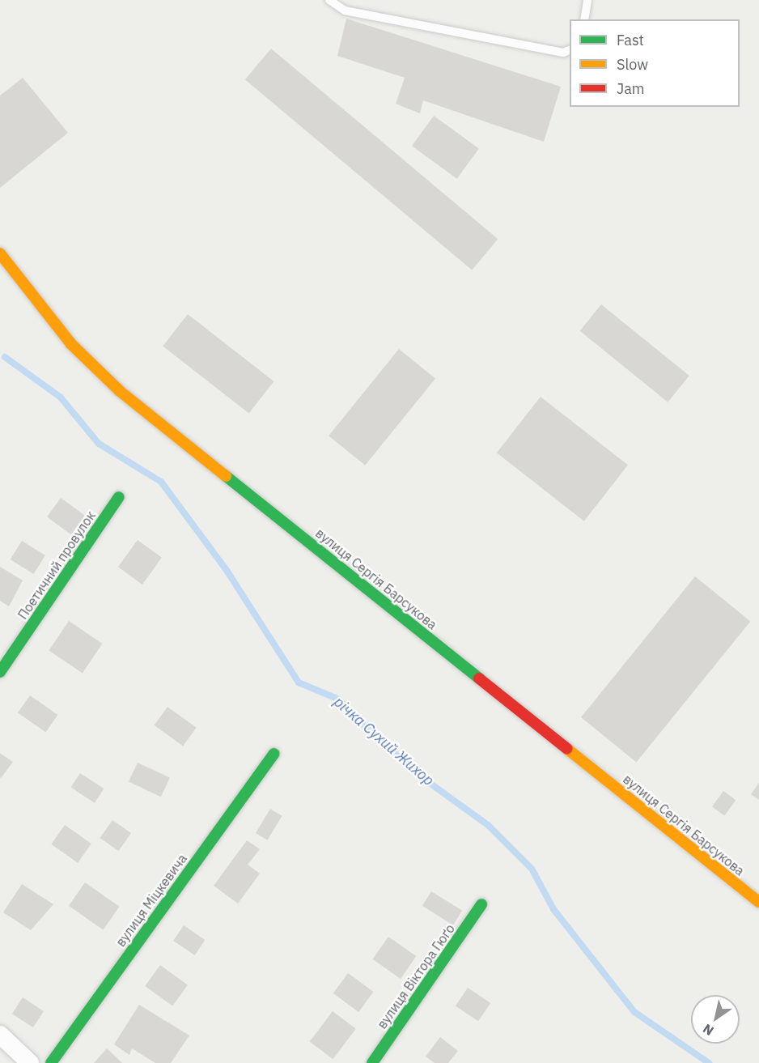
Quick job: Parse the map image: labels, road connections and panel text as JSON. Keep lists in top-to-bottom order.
{
  "streets": {
    "main road": [
      "Поетичний провулок",
      "вулиця Сергія Барсукова",
      "вулиця Міцкевича",
      "вулиця Віктора Гюґо"
    ]
  },
  "water": ["річка Сухий Жихор"],
  "legend": ["Fast", "Slow", "Jam"],
  "north": "bottom left"
}
